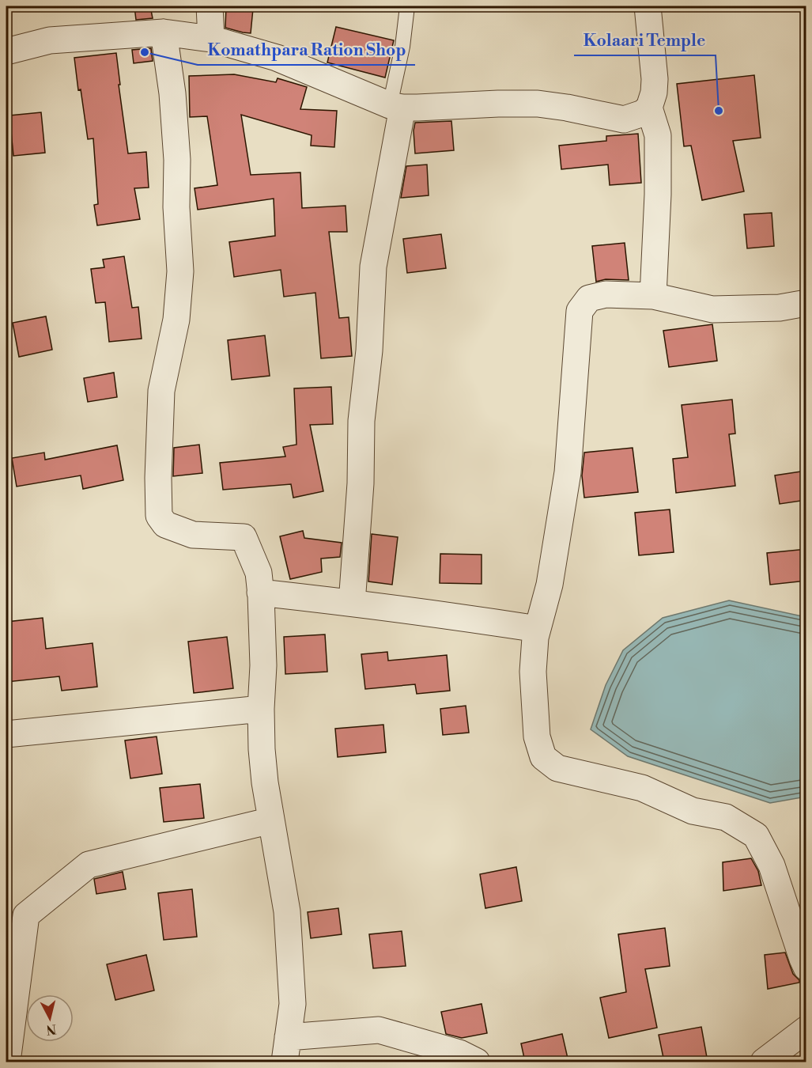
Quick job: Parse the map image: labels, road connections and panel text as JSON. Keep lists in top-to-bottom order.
{
  "places": ["Komathpara Ration Shop", "Kolaari Temple"],
  "north": "bottom"
}
